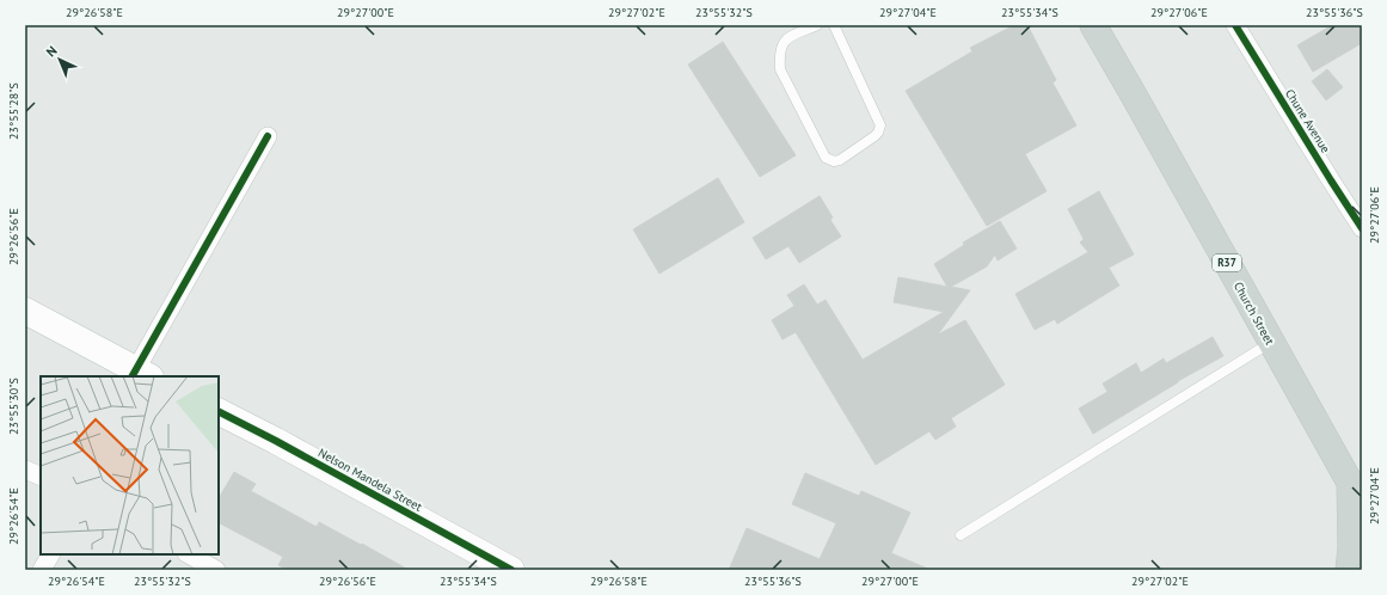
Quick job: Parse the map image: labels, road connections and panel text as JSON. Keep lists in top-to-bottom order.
{
  "streets": {
    "main road": ["R37", "Church Street"],
    "street": ["Chune Avenue", "Nelson Mandela Street"]
  },
  "north": "top left",
  "coordinates": [
    "29°26'58\"E",
    "29°27'00\"E",
    "29°27'02\"E",
    "23°55'32\"S",
    "29°27'04\"E",
    "23°55'34\"S",
    "29°27'06\"E",
    "23°55'36\"S",
    "23°55'28\"S",
    "29°26'56\"E",
    "23°55'30\"S",
    "29°26'54\"E"
  ]
}
